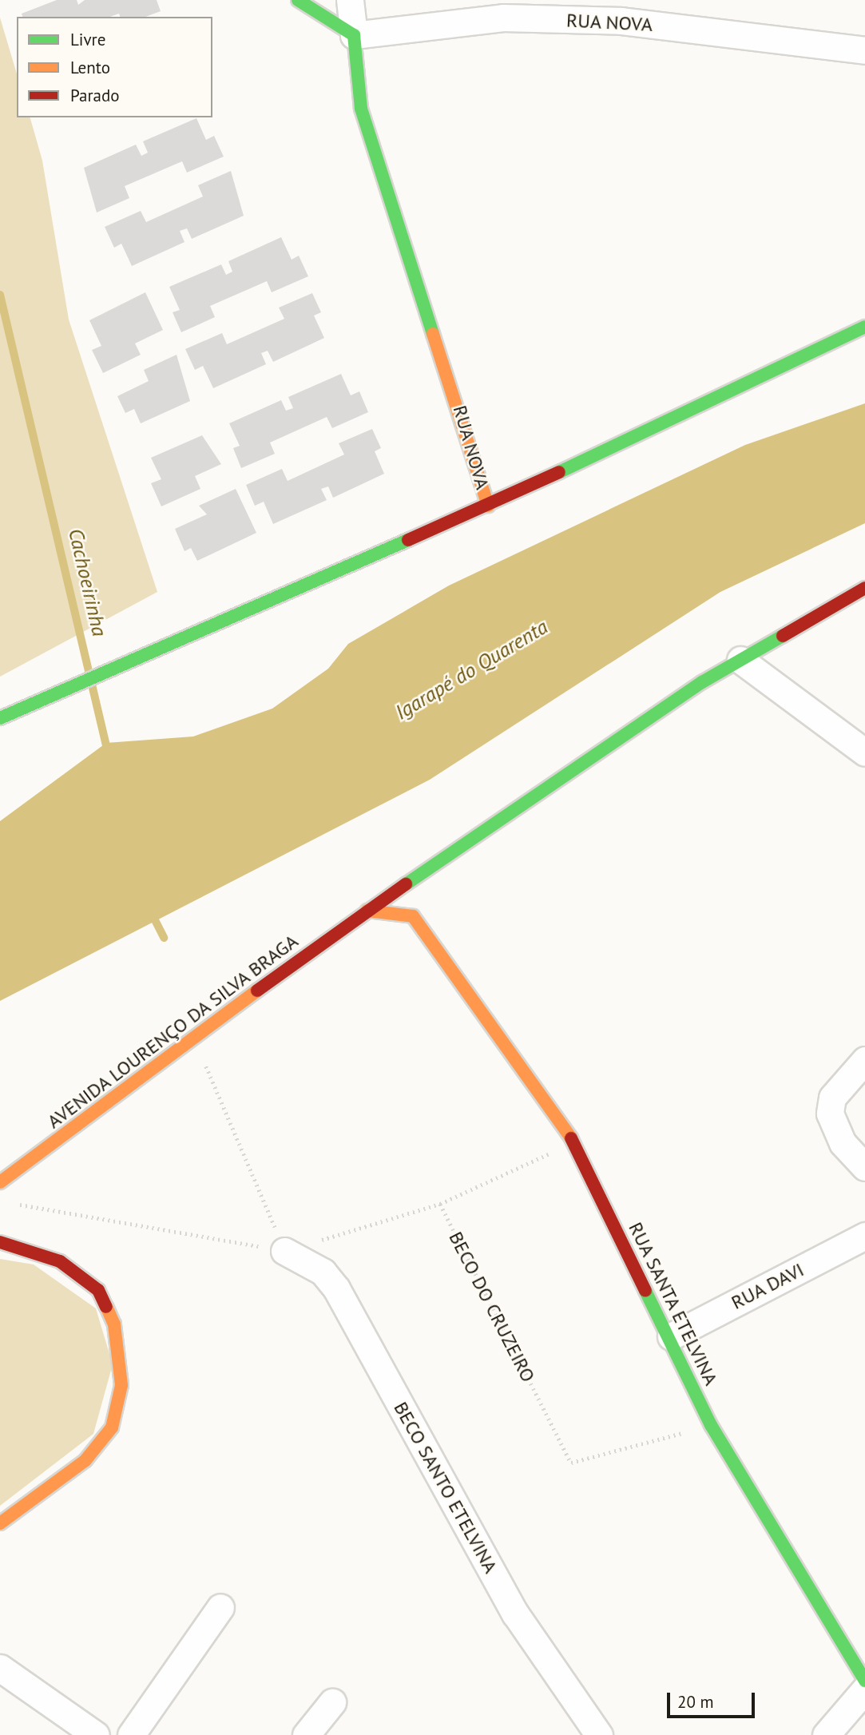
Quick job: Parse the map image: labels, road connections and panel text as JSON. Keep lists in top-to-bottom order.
{
  "streets": {
    "street": [
      "RUA NOVA",
      "AVENIDA LOURENÇO DA SILVA BRAGA",
      "RUA DAVI",
      "RUA SANTA ETELVINA",
      "BECO SANTO ETELVINA"
    ],
    "path": ["BECO DO CRUZEIRO"]
  },
  "crossings": [
    ["AVENIDA LOURENÇO DA SILVA BRAGA", "RUA SANTA ETELVINA"],
    ["RUA DAVI", "RUA SANTA ETELVINA"]
  ],
  "water": ["Cachoeirinha", "Igarapé do Quarenta"],
  "legend": ["Livre", "Lento", "Parado"],
  "scale_bar": "20 m"
}
